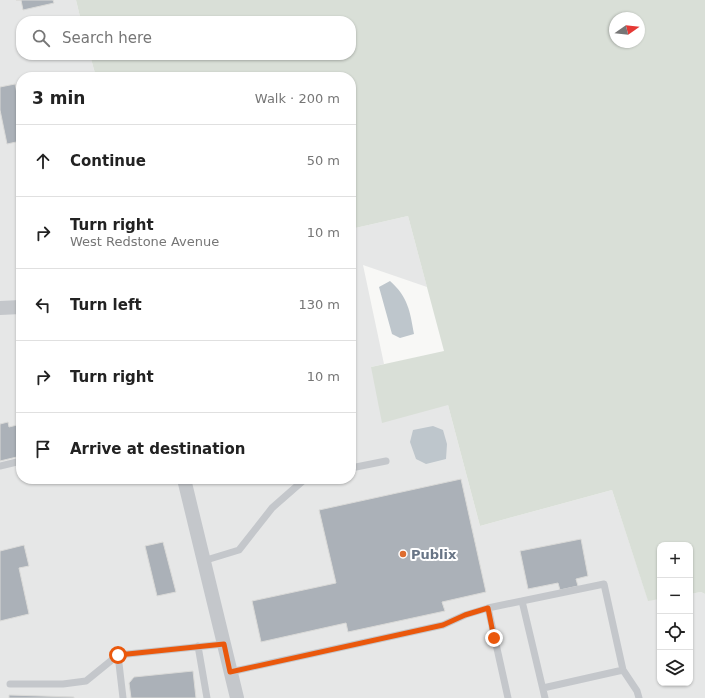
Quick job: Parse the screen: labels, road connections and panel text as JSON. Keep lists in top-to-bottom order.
{
  "places": ["Publix"],
  "north": "right",
  "page": {
    "search": "Search here",
    "heading": ["3 min", "Walk · 200 m"],
    "list": [
      ["Continue", "50 m"],
      ["Turn right", "West Redstone Avenue", "10 m"],
      ["Turn left", "130 m"],
      ["Turn right", "10 m"],
      "Arrive at destination"
    ],
    "map_buttons": ["+", "−"]
  }
}
